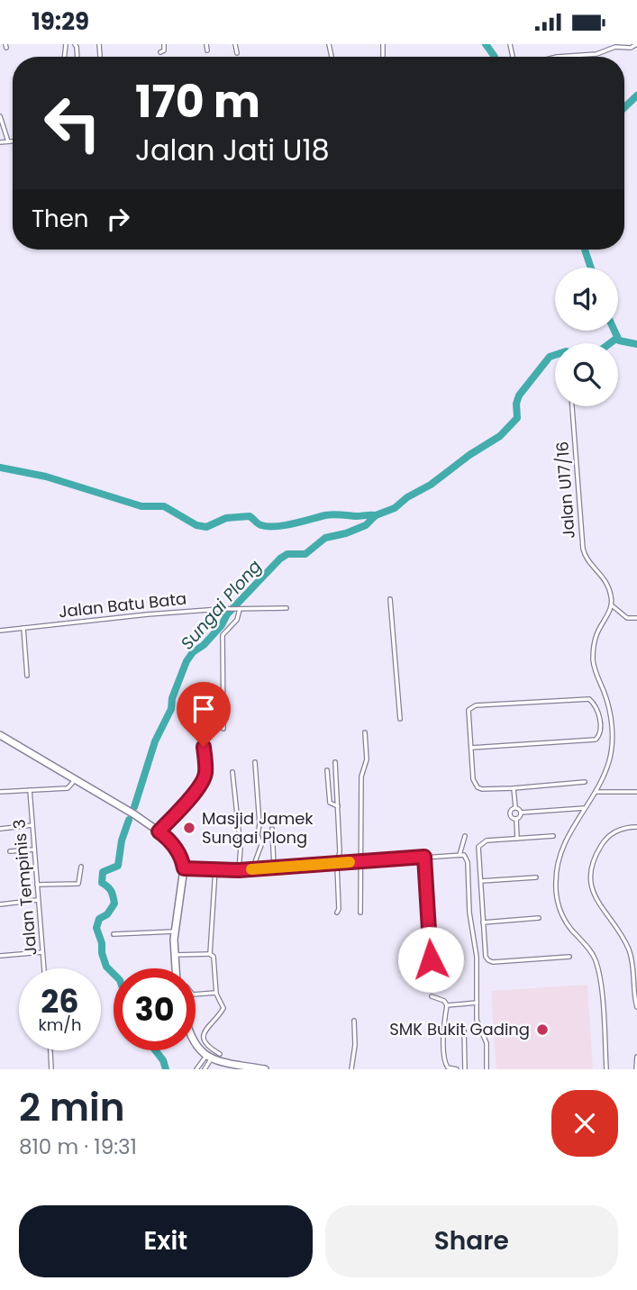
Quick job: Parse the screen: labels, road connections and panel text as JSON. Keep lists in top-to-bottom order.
{
  "streets": {
    "street": ["Jalan U17/16", "Jalan Batu Bata", "Jalan Tempinis 3"]
  },
  "water": ["Sungai Plong"],
  "places": ["Masjid Jamek Sungai Plong", "SMK Bukit Gading"],
  "page": {
    "status": "19:29",
    "turn": ["170 m", "Jalan Jati U18"],
    "then": "Then",
    "speed": "26 km/h",
    "limit": "30",
    "heading": ["2 min", "810 m · 19:31"],
    "buttons": ["Exit", "Share"]
  }
}
